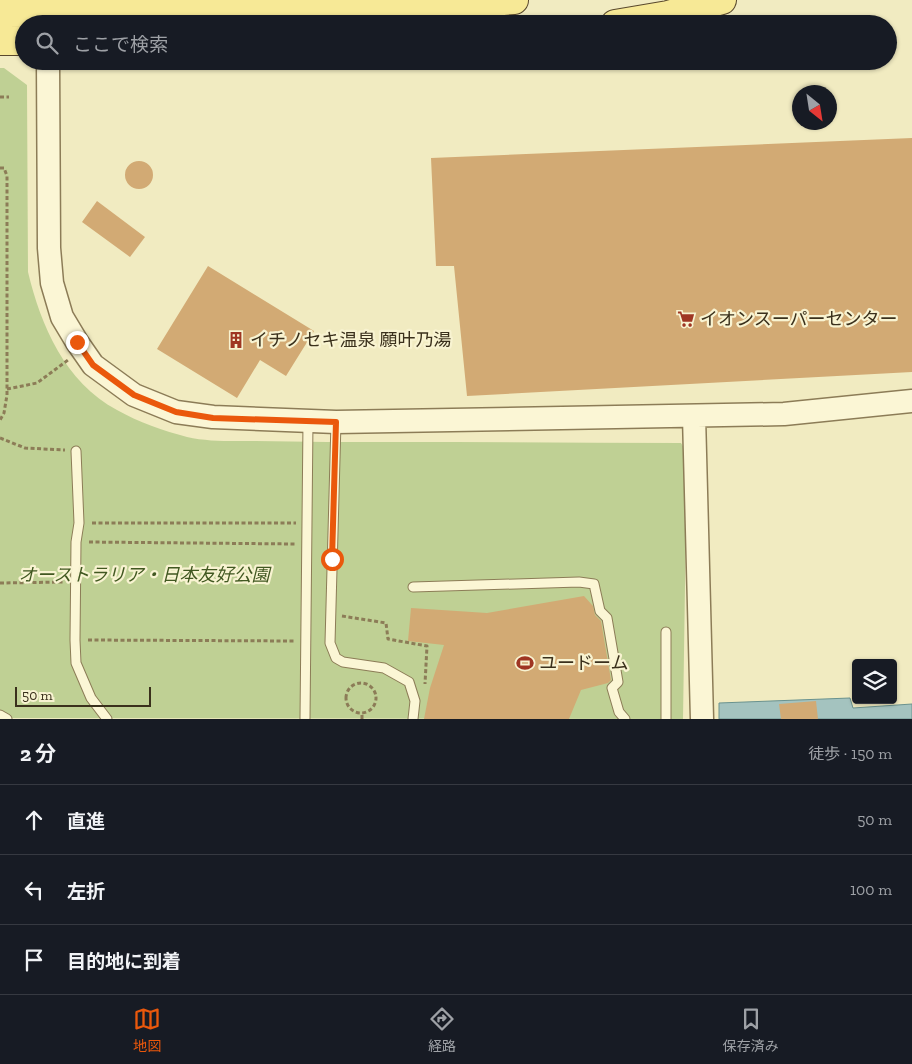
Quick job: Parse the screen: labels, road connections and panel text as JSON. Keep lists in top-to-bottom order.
{
  "parks": ["オーストラリア・日本友好公園"],
  "places": {
    "supermarket": ["イオンスーパーセンター"],
    "building": ["イチノセキ温泉 願叶乃湯"],
    "sports": ["ユードーム"]
  },
  "scale_bar": "50 m",
  "north": "bottom right",
  "page": {
    "search": "ここで検索",
    "scale": "50 m",
    "heading": ["2 分", "徒歩 · 150 m"],
    "list": [
      ["直進", "50 m"],
      ["左折", "100 m"],
      "目的地に到着"
    ],
    "nav": ["地図", "経路", "保存済み"]
  }
}
